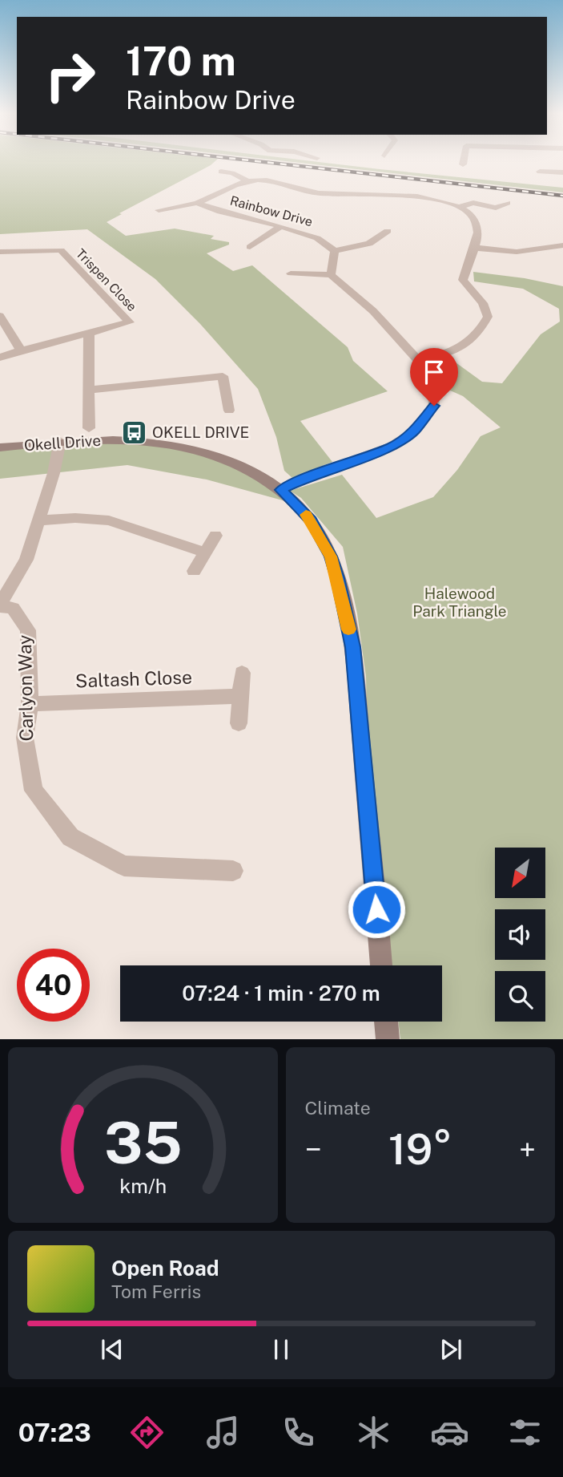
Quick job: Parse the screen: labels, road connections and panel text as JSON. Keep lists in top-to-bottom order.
{
  "streets": {
    "street": [
      "Rainbow Drive",
      "Trispen Close",
      "Okell Drive",
      "Saltash Close",
      "Carlyon Way"
    ]
  },
  "crossings": [
    ["Saltash Close", "Carlyon Way"]
  ],
  "parks": ["Halewood Park Triangle"],
  "places": {
    "bus stop": ["OKELL DRIVE"]
  },
  "north": "bottom left",
  "page": {
    "turn": ["170 m", "Rainbow Drive"],
    "limit": "40",
    "trip": "07:24 · 1 min · 270 m",
    "tile": "Climate",
    "heat": ["−", "19°", "+"],
    "song": ["Open Road", "Tom Ferris"],
    "tabs": "07:23",
    "gauge": ["35", "km/h"]
  }
}
